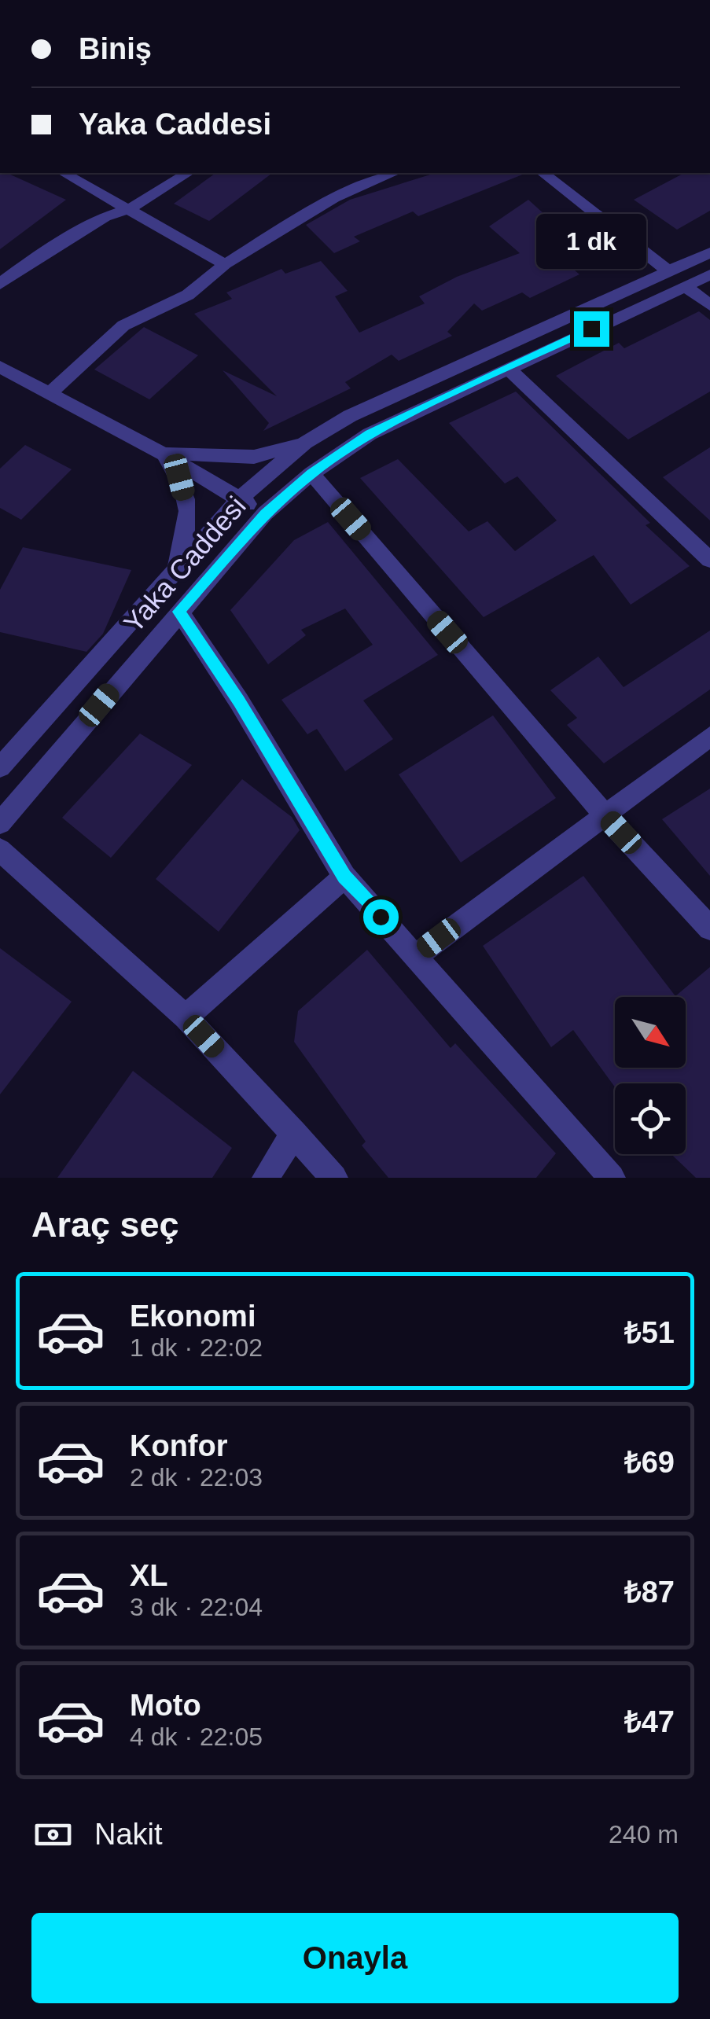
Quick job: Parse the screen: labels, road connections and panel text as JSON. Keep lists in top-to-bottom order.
{
  "streets": {
    "street": ["Yaka Caddesi"]
  },
  "north": "bottom right",
  "page": {
    "banner": ["Biniş", "Yaka Caddesi"],
    "bubble": "1 dk",
    "heading": "Araç seç",
    "list": [
      {
        "name": "Ekonomi",
        "note": "1 dk · 22:02",
        "value": "₺51"
      },
      {
        "name": "Konfor",
        "note": "2 dk · 22:03",
        "value": "₺69"
      },
      {
        "name": "XL",
        "note": "3 dk · 22:04",
        "value": "₺87"
      },
      {
        "name": "Moto",
        "note": "4 dk · 22:05",
        "value": "₺47"
      }
    ],
    "pay": ["Nakit", "240 m"],
    "buttons": "Onayla"
  }
}
